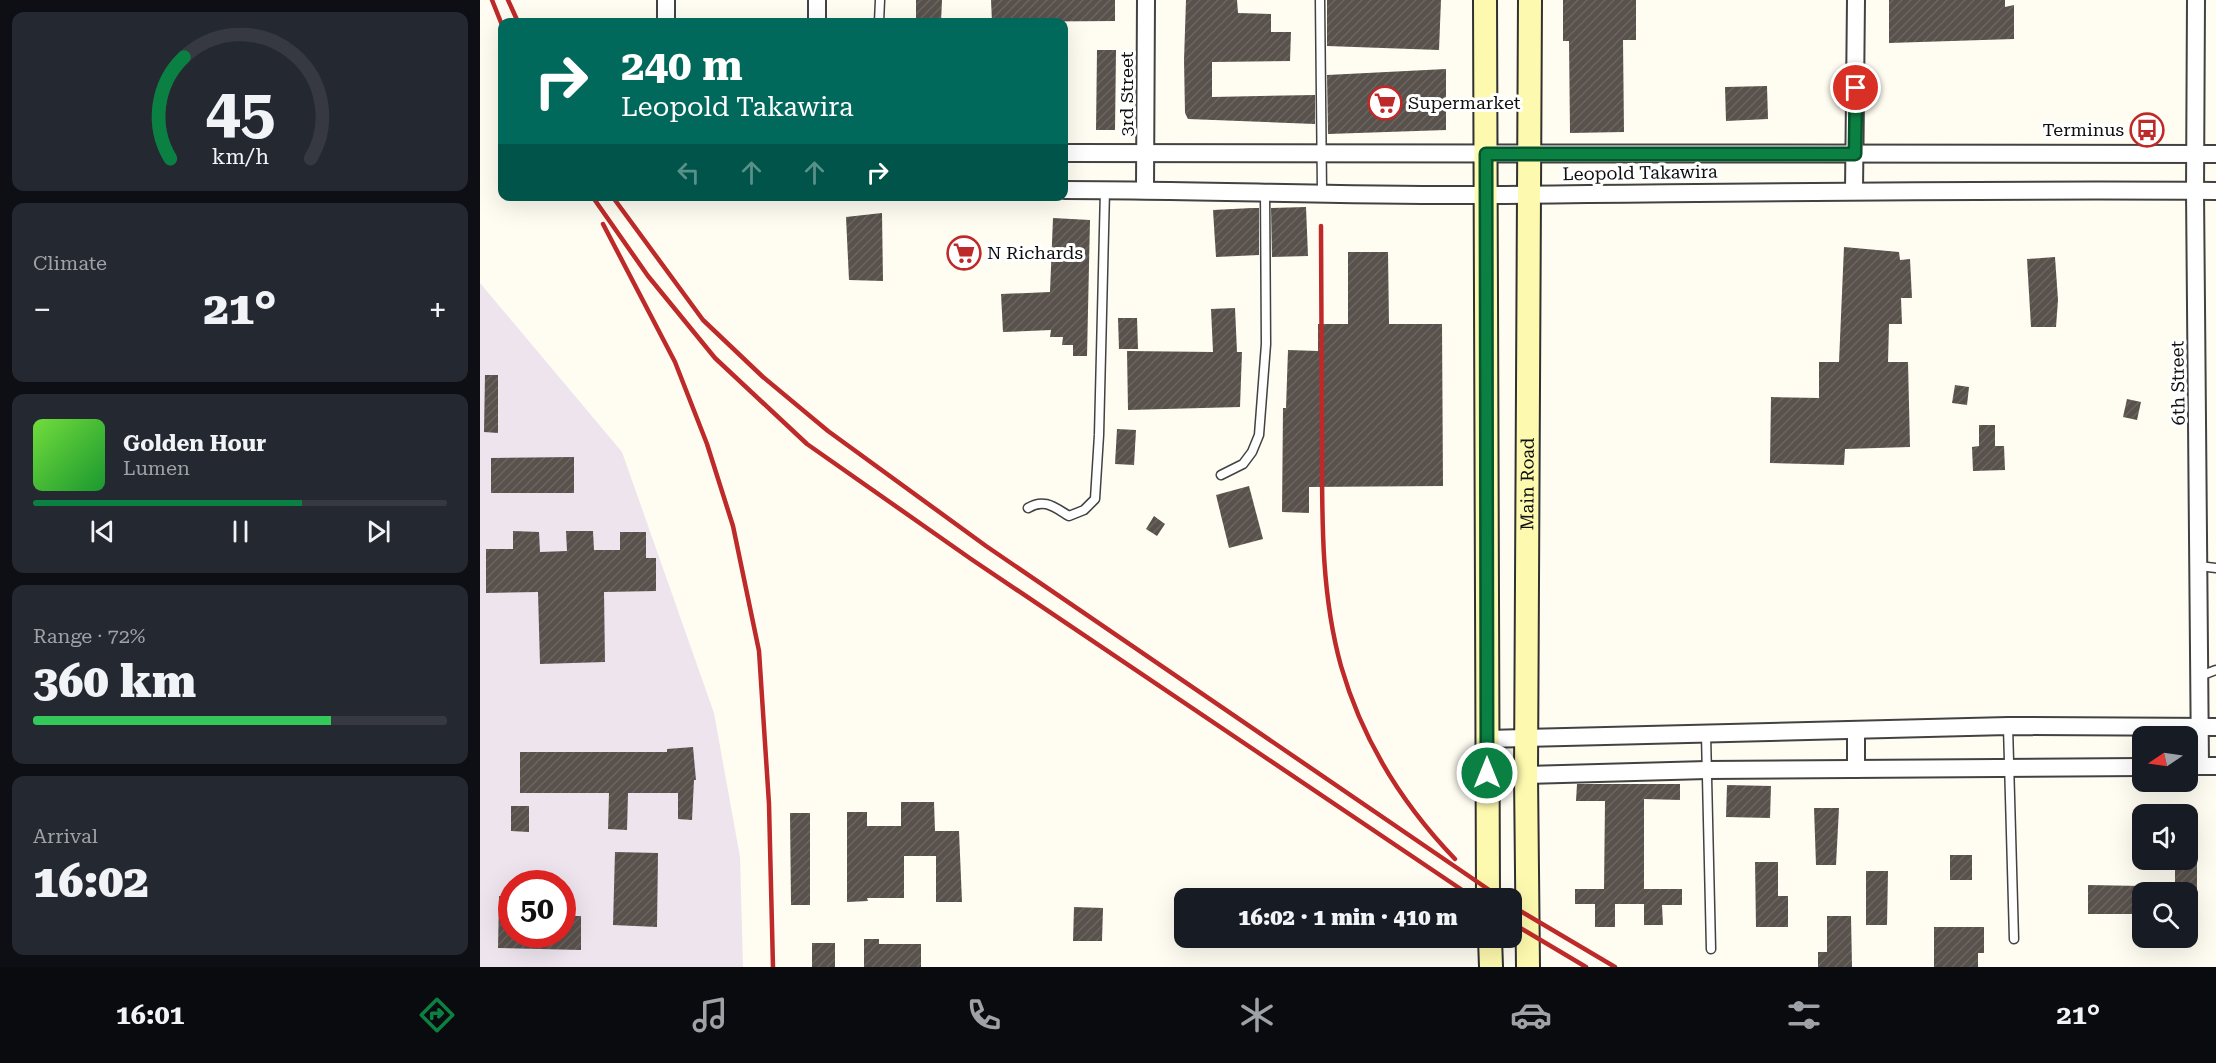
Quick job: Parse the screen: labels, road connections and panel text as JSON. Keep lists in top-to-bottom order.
{
  "streets": {
    "main road": ["Main Road"],
    "street": ["3rd Street", "Leopold Takawira", "6th Street"]
  },
  "crossings": [
    ["3rd Street", "Leopold Takawira"],
    ["Leopold Takawira", "6th Street"],
    ["Leopold Takawira", "Main Road"]
  ],
  "places": {
    "supermarket": ["Supermarket", "N Richards"],
    "bus stop": ["Terminus"]
  },
  "north": "left",
  "page": {
    "turn": ["240 m", "Leopold Takawira"],
    "tile": [
      "Climate",
      ["Range · 72%", "360 km"],
      ["Arrival", "16:02"]
    ],
    "heat": ["−", "21°", "+"],
    "song": ["Golden Hour", "Lumen"],
    "limit": "50",
    "trip": "16:02 · 1 min · 410 m",
    "tabs": ["16:01", "21°"],
    "gauge": ["45", "km/h"]
  }
}
